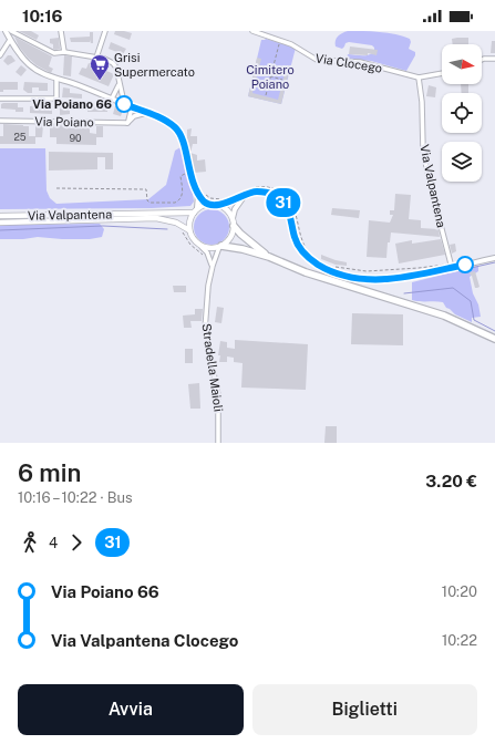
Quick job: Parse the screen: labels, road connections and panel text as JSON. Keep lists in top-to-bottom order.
{
  "streets": {
    "main road": ["Via Valpantena"],
    "street": ["Via Clocego", "Via Poiano", "Stradella Maioli"]
  },
  "crossings": [
    ["Via Clocego", "Via Valpantena"],
    ["Via Valpantena", "Stradella Maioli"]
  ],
  "parks": ["Cimitero Poiano"],
  "places": {
    "supermarket": ["Grisi Supermercato"],
    "other": ["Via Poiano 66"]
  },
  "lines": ["bus line 31"],
  "house_numbers": ["25", "90"],
  "north": "right",
  "page": {
    "status": "10:16",
    "on_map": "31",
    "heading": ["6 min", "10:16 – 10:22 · Bus", "3.20 €"],
    "legs": ["4", "31"],
    "list": [
      {
        "name": "Via Poiano 66",
        "value": "10:20"
      },
      {
        "name": "Via Valpantena Clocego",
        "value": "10:22"
      }
    ],
    "buttons": ["Avvia", "Biglietti"]
  }
}
